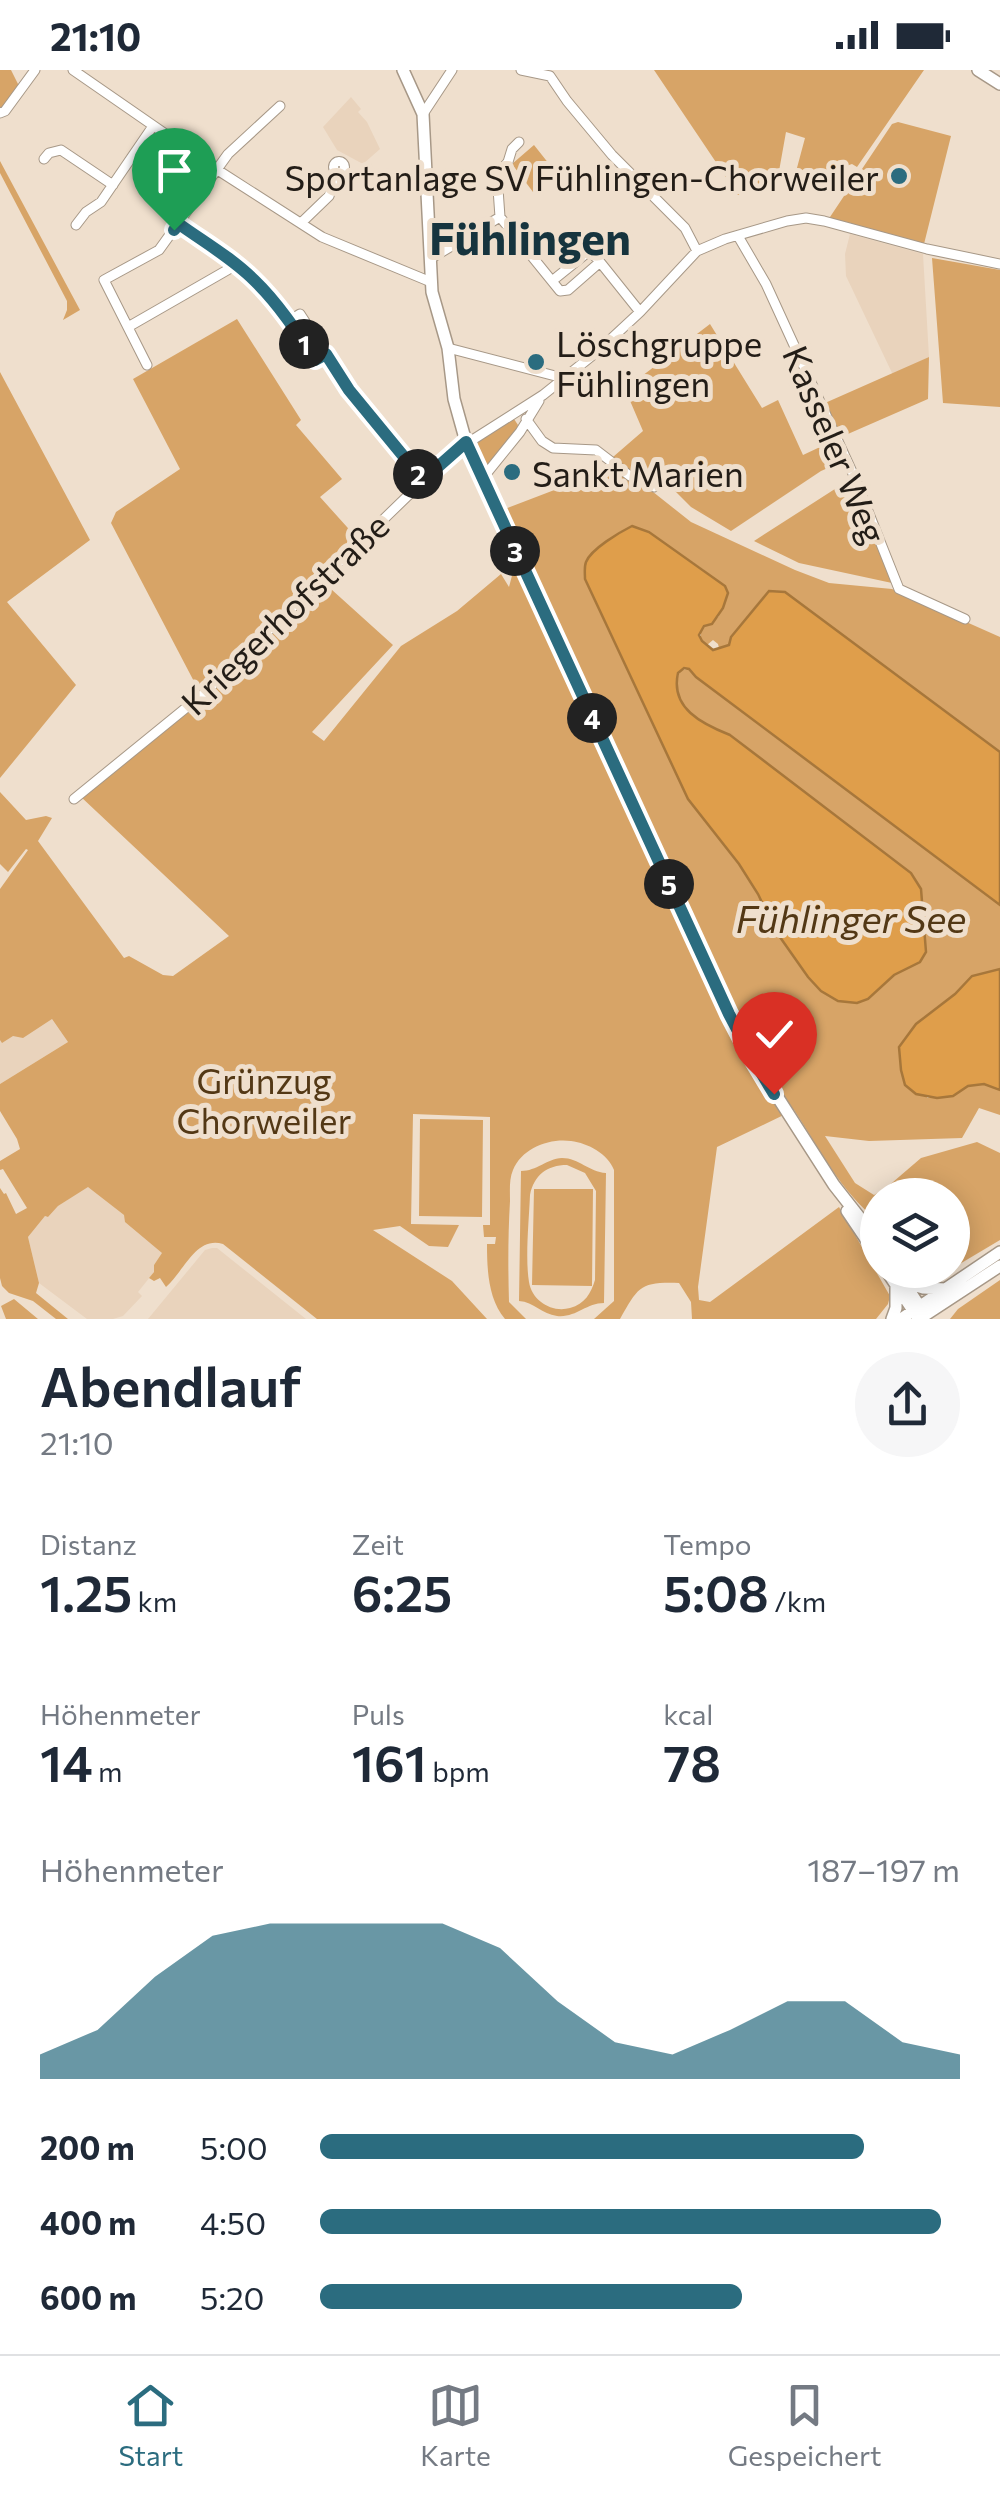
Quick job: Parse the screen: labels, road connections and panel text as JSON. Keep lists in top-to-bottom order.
{
  "streets": {
    "street": ["Kasseler Weg", "Kriegerhofstraße"]
  },
  "crossings": [
    ["Kasseler Weg", "Kriegerhofstraße"]
  ],
  "districts": ["Fühlingen"],
  "water": ["Fühlinger See"],
  "parks": ["Grünzug Chorweiler"],
  "places": ["Sportanlage SV Fühlingen-Chorweiler", "Löschgruppe Fühlingen", "Sankt Marien"],
  "page": {
    "status": "21:10",
    "pins": [
      "1",
      "2",
      "3",
      "4",
      "5"
    ],
    "heading": ["Abendlauf", "21:10"],
    "stats": [
      ["Distanz", "1.25 km"],
      ["Zeit", "6:25"],
      ["Tempo", "5:08 /km"],
      ["Höhenmeter", "14 m"],
      ["Puls", "161 bpm"],
      ["kcal", "78"]
    ],
    "chart": ["Höhenmeter", "187–197 m"],
    "list": [
      {
        "name": "200 m",
        "note": "5:00"
      },
      {
        "name": "400 m",
        "note": "4:50"
      },
      {
        "name": "600 m",
        "note": "5:20"
      }
    ],
    "tabs": ["Start", "Karte", "Gespeichert"]
  }
}
